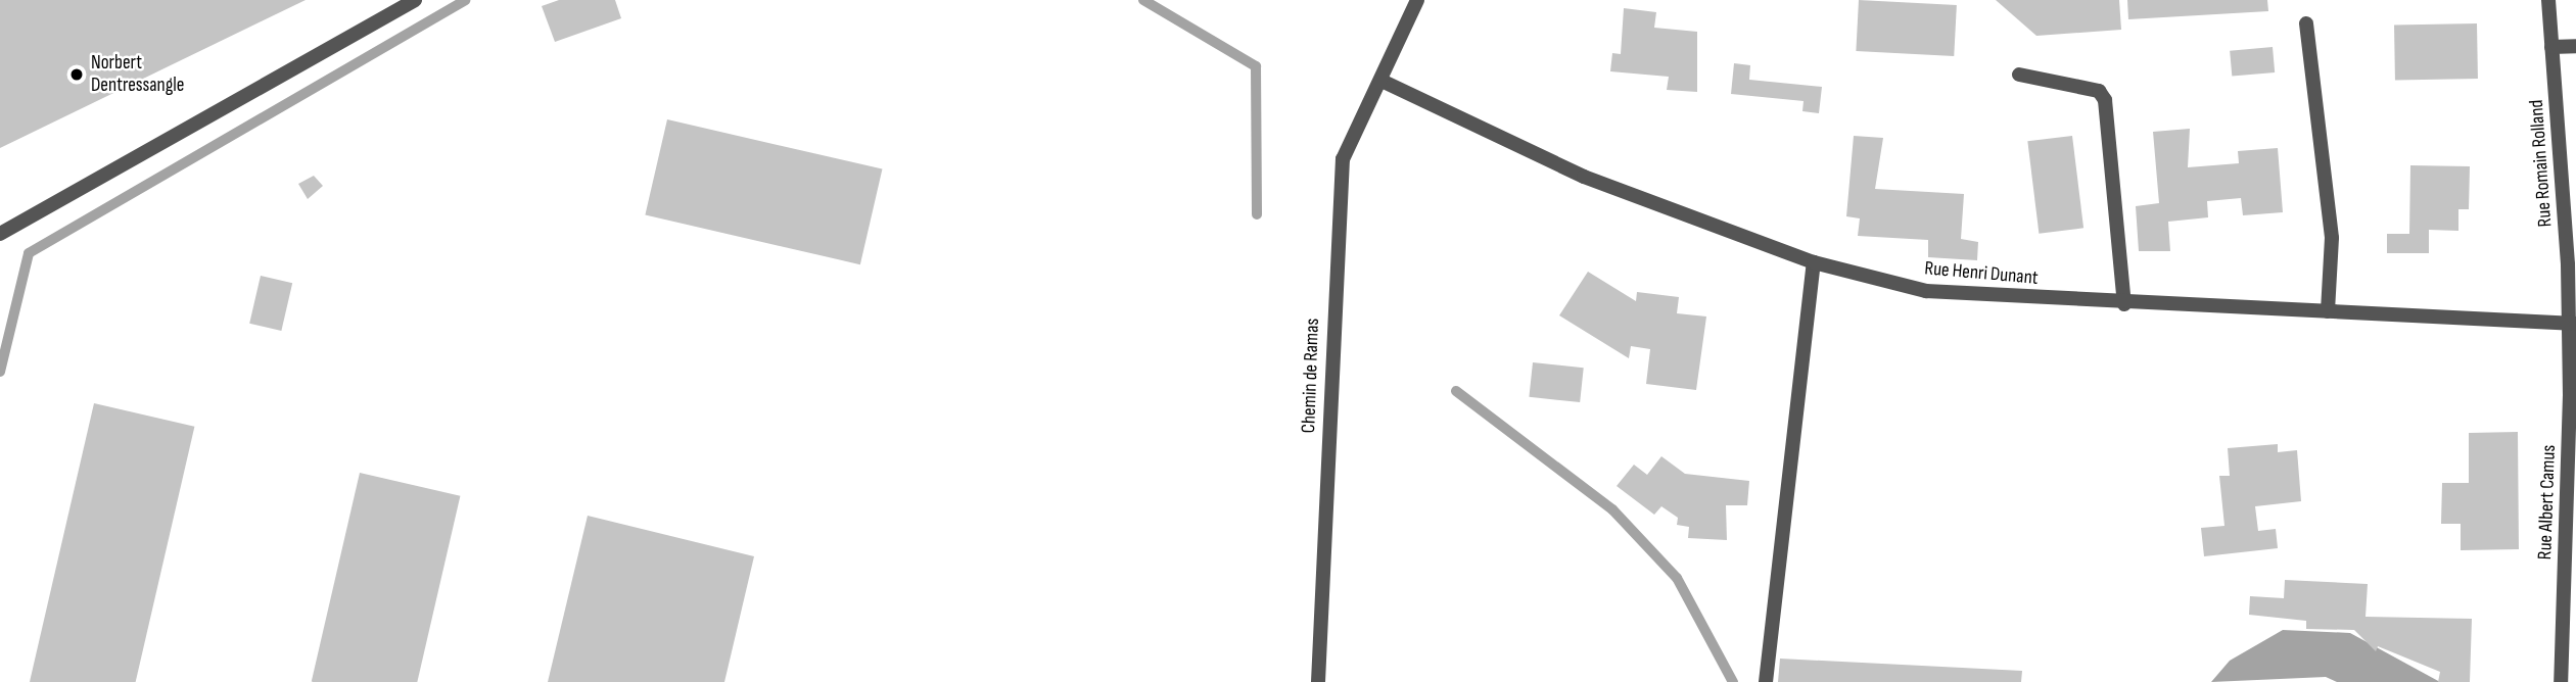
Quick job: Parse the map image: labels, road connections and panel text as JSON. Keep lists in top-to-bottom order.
{
  "streets": {
    "street": [
      "Rue Romain Rolland",
      "Rue Henri Dunant",
      "Chemin de Ramas",
      "Rue Albert Camus"
    ]
  },
  "crossings": [
    ["Rue Romain Rolland", "Rue Henri Dunant"],
    ["Rue Romain Rolland", "Rue Albert Camus"],
    ["Rue Henri Dunant", "Chemin de Ramas"],
    ["Rue Henri Dunant", "Rue Albert Camus"]
  ],
  "places": ["Norbert Dentressangle"]
}
